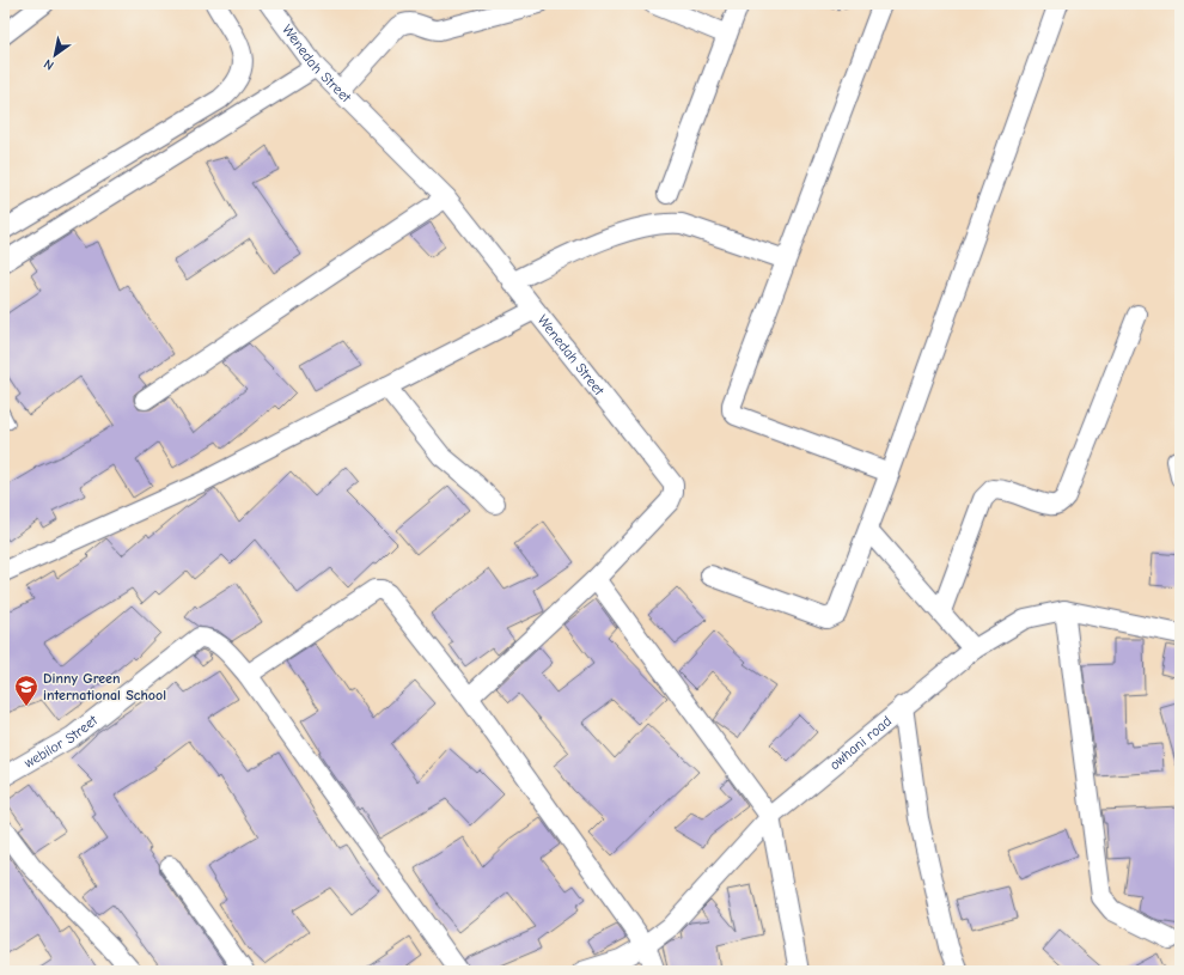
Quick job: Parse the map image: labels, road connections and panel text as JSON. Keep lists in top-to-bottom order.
{
  "streets": {
    "street": ["Wenedah Street", "webilor Street", "owhani road"]
  },
  "places": {
    "school or university": ["Dinny Green international School"]
  },
  "north": "bottom left"
}
